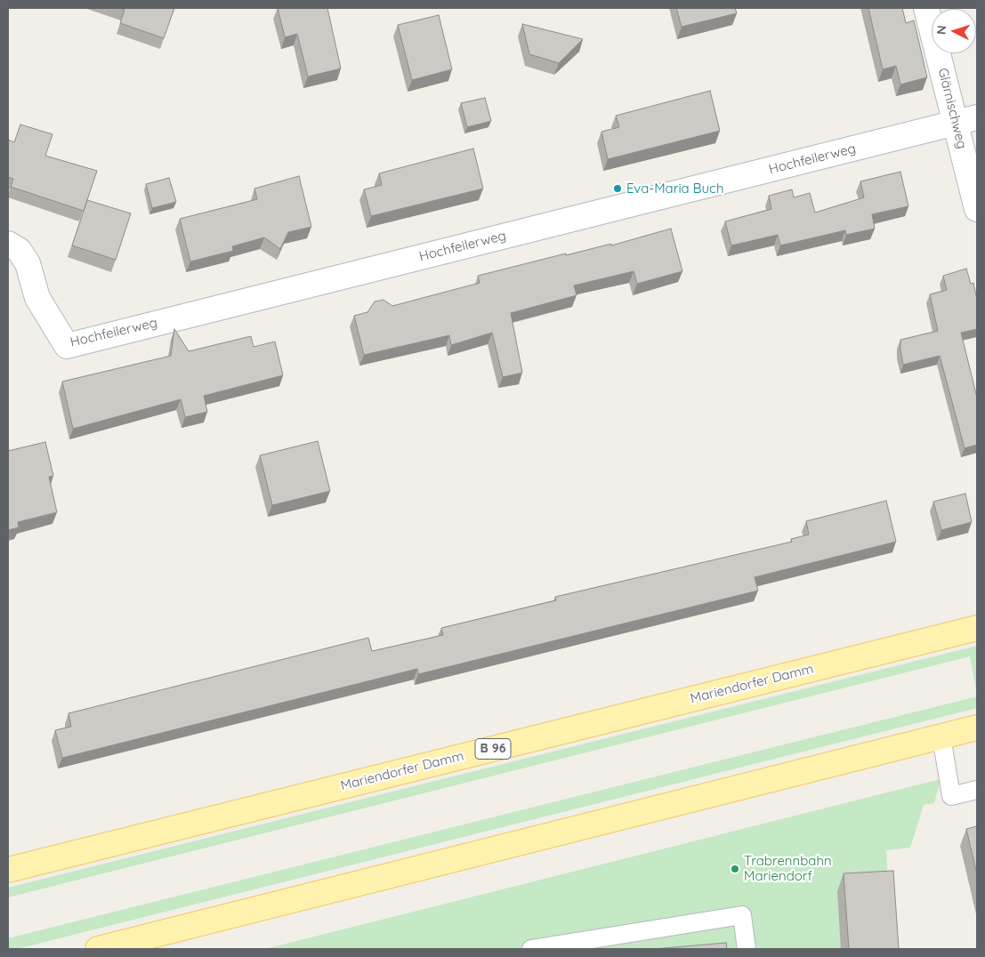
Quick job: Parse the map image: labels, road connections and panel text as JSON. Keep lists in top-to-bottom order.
{
  "streets": {
    "main road": ["Mariendorfer Damm", "B 96"],
    "street": ["Glärnischweg", "Hochfeilerweg"]
  },
  "crossings": [
    ["Glärnischweg", "Hochfeilerweg"]
  ],
  "places": ["Eva-Maria Buch", "Trabrennbahn Mariendorf"],
  "north": "left"
}
